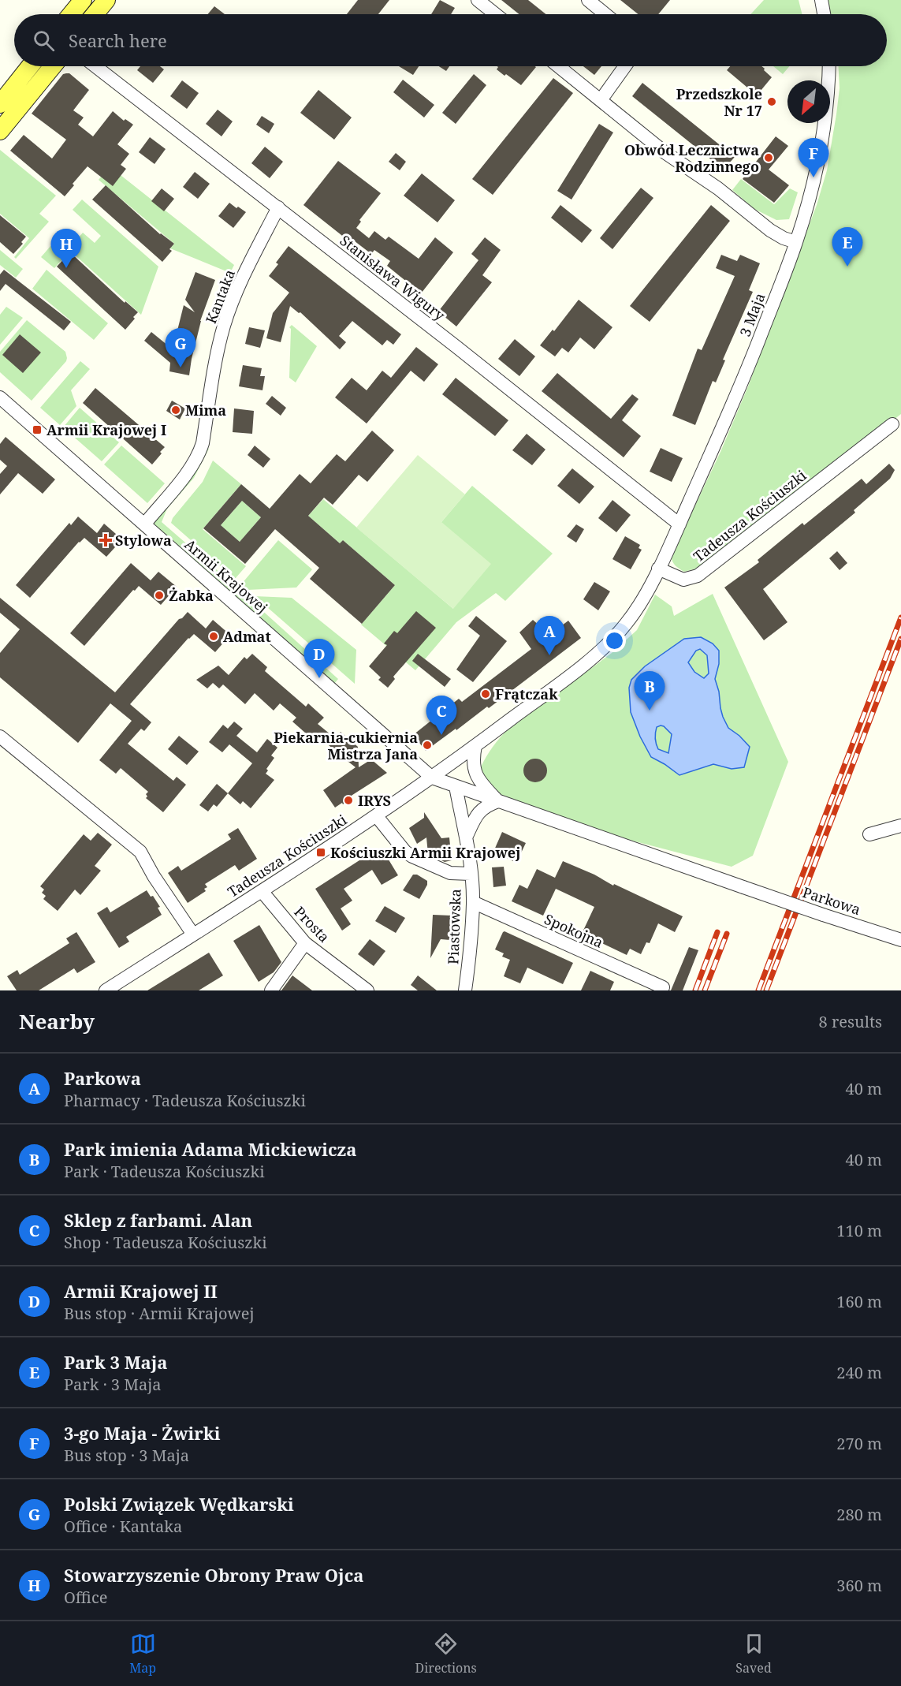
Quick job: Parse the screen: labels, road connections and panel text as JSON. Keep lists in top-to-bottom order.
{
  "streets": {
    "street": [
      "Stanisława Wigury",
      "Kantaka",
      "3 Maja",
      "Tadeusza Kościuszki",
      "Armii Krajowej",
      "Parkowa",
      "Prosta",
      "Piastowska",
      "Spokojna"
    ]
  },
  "crossings": [
    ["Stanisława Wigury", "Kantaka"],
    ["Stanisława Wigury", "3 Maja"],
    ["Kantaka", "Armii Krajowej"],
    ["3 Maja", "Tadeusza Kościuszki"],
    ["Tadeusza Kościuszki", "Armii Krajowej"],
    ["Tadeusza Kościuszki", "Parkowa"],
    ["Tadeusza Kościuszki", "Prosta"],
    ["Armii Krajowej", "Parkowa"],
    ["Parkowa", "Piastowska"],
    ["Piastowska", "Spokojna"]
  ],
  "places": {
    "other": [
      "Przedszkole Nr 17",
      "Obwód Lecznictwa Rodzinnego",
      "Mima",
      "Żabka",
      "Admat",
      "Frątczak",
      "Piekarnia-cukiernia Mistrza Jana",
      "IRYS"
    ],
    "transit": ["Armii Krajowej I", "Kościuszki Armii Krajowej"],
    "health": ["Stylowa"]
  },
  "north": "bottom left",
  "page": {
    "search": "Search here",
    "pins": [
      "F",
      "E",
      "H",
      "G",
      "A",
      "D",
      "B",
      "C"
    ],
    "heading": ["Nearby", "8 results"],
    "list": [
      {
        "mark": "A",
        "name": "Parkowa",
        "note": "Pharmacy · Tadeusza Kościuszki",
        "value": "40 m"
      },
      {
        "mark": "B",
        "name": "Park imienia Adama Mickiewicza",
        "note": "Park · Tadeusza Kościuszki",
        "value": "40 m"
      },
      {
        "mark": "C",
        "name": "Sklep z farbami. Alan",
        "note": "Shop · Tadeusza Kościuszki",
        "value": "110 m"
      },
      {
        "mark": "D",
        "name": "Armii Krajowej II",
        "note": "Bus stop · Armii Krajowej",
        "value": "160 m"
      },
      {
        "mark": "E",
        "name": "Park 3 Maja",
        "note": "Park · 3 Maja",
        "value": "240 m"
      },
      {
        "mark": "F",
        "name": "3-go Maja - Żwirki",
        "note": "Bus stop · 3 Maja",
        "value": "270 m"
      },
      {
        "mark": "G",
        "name": "Polski Związek Wędkarski",
        "note": "Office · Kantaka",
        "value": "280 m"
      },
      {
        "mark": "H",
        "name": "Stowarzyszenie Obrony Praw Ojca",
        "note": "Office",
        "value": "360 m"
      }
    ],
    "nav": ["Map", "Directions", "Saved"]
  }
}
